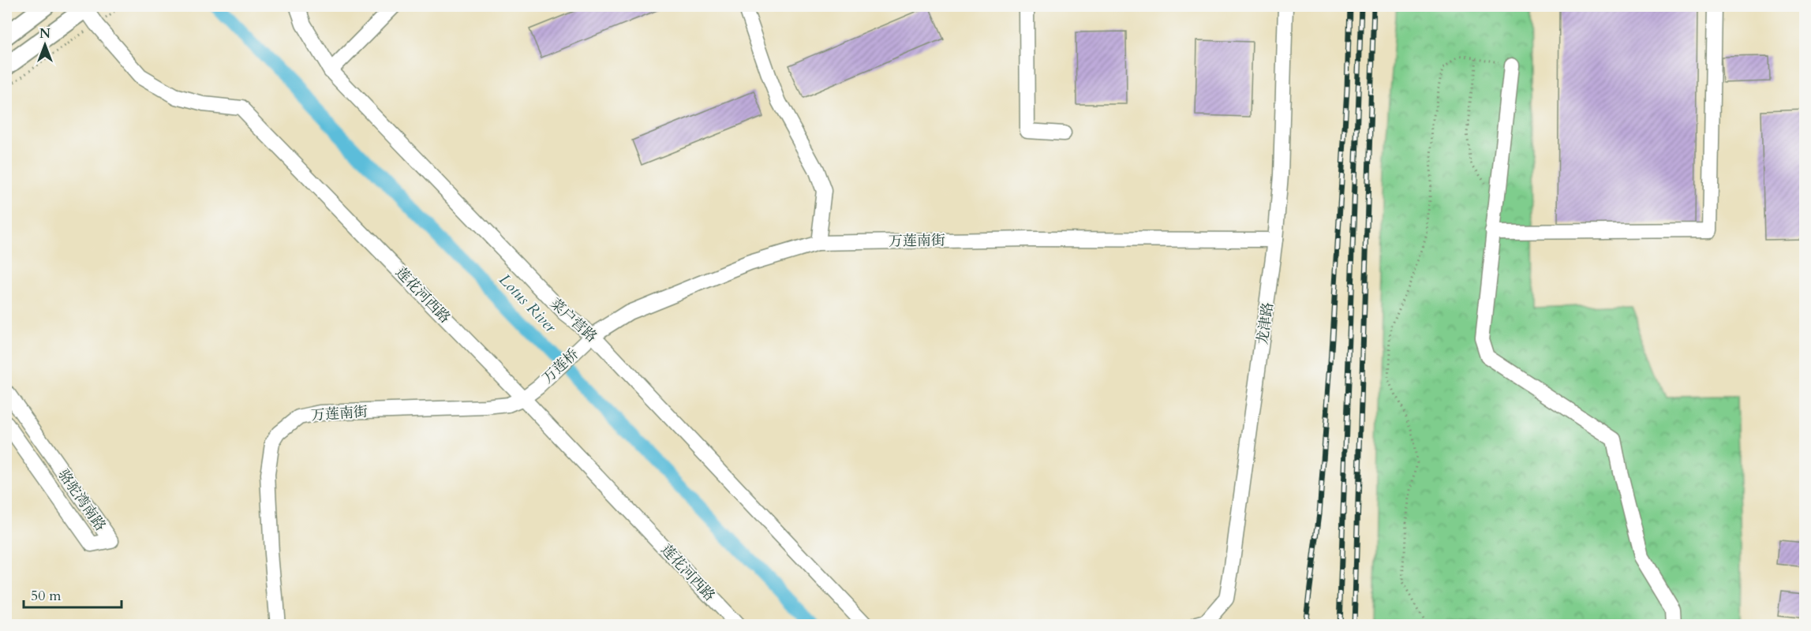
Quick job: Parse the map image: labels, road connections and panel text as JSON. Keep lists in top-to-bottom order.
{
  "streets": {
    "street": [
      "万莲南街",
      "莲花河西路",
      "菜户营路",
      "龙津路",
      "万莲桥",
      "骆驼湾南路"
    ]
  },
  "crossings": [
    ["万莲南街", "莲花河西路"],
    ["万莲南街", "菜户营路"],
    ["万莲南街", "龙津路"],
    ["万莲南街", "万莲桥"],
    ["菜户营路", "万莲桥"]
  ],
  "water": ["Lotus River"],
  "scale_bar": "50 m",
  "north": "top"
}
